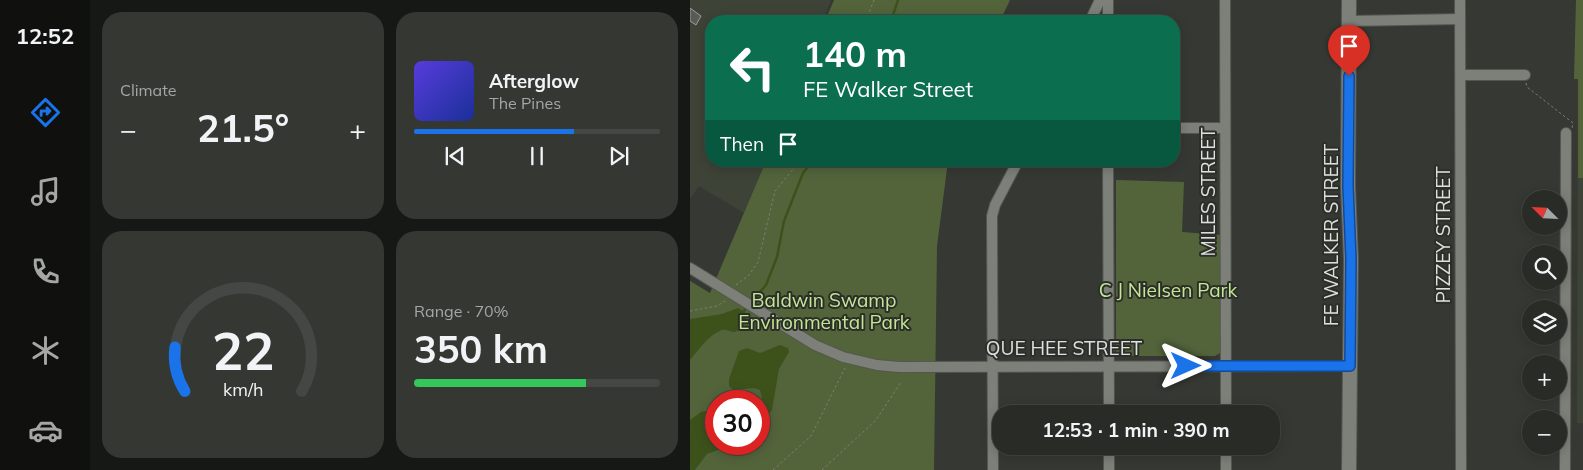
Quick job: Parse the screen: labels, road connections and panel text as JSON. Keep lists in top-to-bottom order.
{
  "streets": {
    "main road": ["FE WALKER STREET"],
    "street": ["MILES STREET", "PIZZEY STREET", "QUE HEE STREET"]
  },
  "crossings": [
    ["MILES STREET", "QUE HEE STREET"],
    ["FE WALKER STREET", "QUE HEE STREET"]
  ],
  "parks": ["C J Nielsen Park", "Baldwin Swamp Environmental Park"],
  "north": "top left",
  "page": {
    "tabs": "12:52",
    "tile": [
      "Climate",
      ["Range · 70%", "350 km"]
    ],
    "turn": ["140 m", "FE Walker Street"],
    "song": ["Afterglow", "The Pines"],
    "heat": ["−", "21.5°", "+"],
    "then": "Then",
    "map_buttons": ["+", "−"],
    "limit": "30",
    "trip": "12:53 · 1 min · 390 m",
    "gauge": ["22", "km/h"]
  }
}
